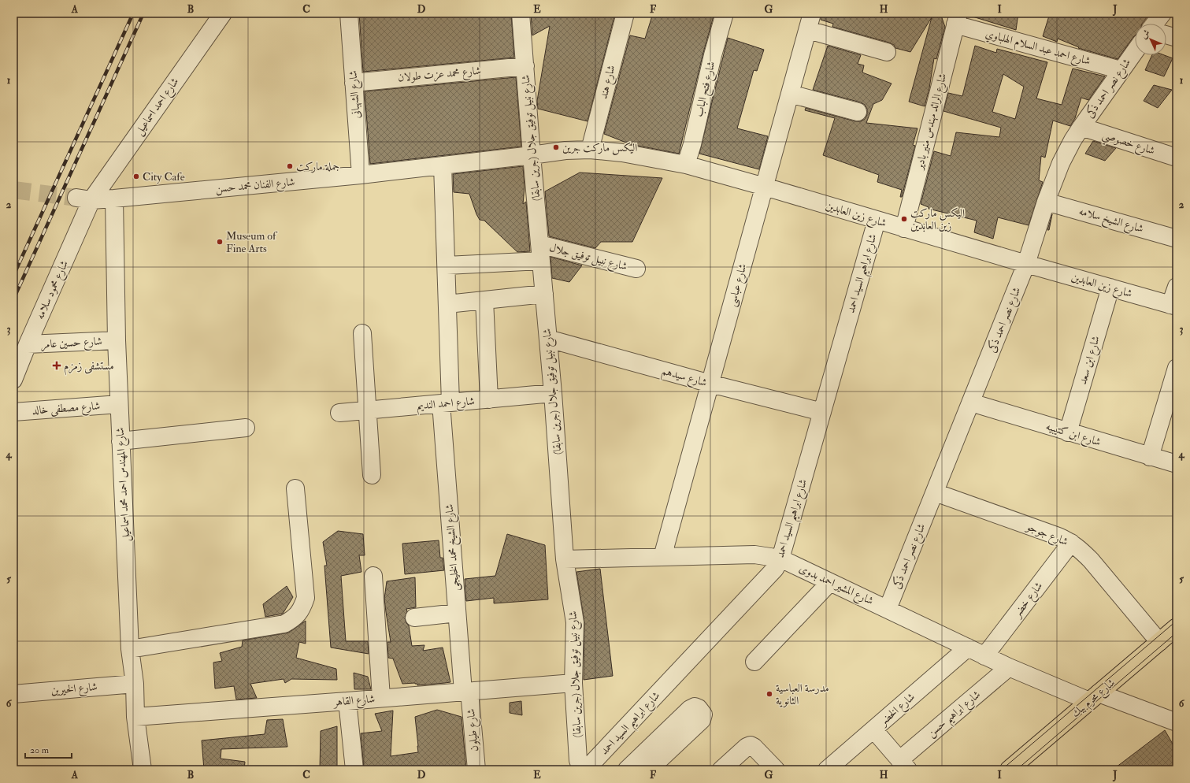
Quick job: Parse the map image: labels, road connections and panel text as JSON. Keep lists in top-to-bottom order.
{
  "streets": {
    "main road": ["شارع محرم بيك"],
    "street": [
      "شارع احمد عبد السلام الهلباوي",
      "شارع محمد عزت طولان",
      "شارع هند",
      "شارع نصر احمد ذكى",
      "شارع فتح الباب",
      "شارع الشهبانى",
      "شارع احمد اسماعيل",
      "شارع الرائد مهندس منير بادير",
      "شارع نبيل توفيق جلال (جرين سابقا)",
      "شارع خصوصي",
      "شارع الفنان محمد حسن",
      "شارع زين العابدين",
      "شارع الشيخ سلامه",
      "شارع نبيل توفيق جلال",
      "شارع ابراهيم السيد احمد",
      "شارع عباسى",
      "شارع محمود سلامه",
      "شارع حسين عامر",
      "شارع ابن سعد",
      "شارع سيدهم",
      "شارع احمد النديم",
      "شارع مصطفى خالد",
      "شارع ابن كتيبيه",
      "شارع المهندس احمد محمد اسماعيل",
      "شارع جوجو",
      "شارع الشيخ محمد الخليجى",
      "شارع المشير احمد بدوى",
      "شارع خضر",
      "شارع الخيرين",
      "شارع القاهر",
      "شارع الخضر",
      "شارع ابراهيم حسن",
      "شارع طيلون"
    ]
  },
  "crossings": [
    ["شارع احمد عبد السلام الهلباوي", "شارع نصر احمد ذكى"],
    ["شارع احمد عبد السلام الهلباوي", "شارع الرائد مهندس منير بادير"],
    ["شارع محمد عزت طولان", "شارع الشهبانى"],
    ["شارع محمد عزت طولان", "شارع نبيل توفيق جلال (جرين سابقا)"],
    ["شارع هند", "شارع زين العابدين"],
    ["شارع نصر احمد ذكى", "شارع خصوصي"],
    ["شارع نصر احمد ذكى", "شارع زين العابدين"],
    ["شارع نصر احمد ذكى", "شارع الشيخ سلامه"],
    ["شارع نصر احمد ذكى", "شارع ابن كتيبيه"],
    ["شارع نصر احمد ذكى", "شارع جوجو"],
    ["شارع نصر احمد ذكى", "شارع المشير احمد بدوى"],
    ["شارع فتح الباب", "شارع زين العابدين"],
    ["شارع الشهبانى", "شارع الفنان محمد حسن"],
    ["شارع احمد اسماعيل", "شارع الفنان محمد حسن"],
    ["شارع احمد اسماعيل", "شارع محمود سلامه"],
    ["شارع الرائد مهندس منير بادير", "شارع زين العابدين"],
    ["شارع نبيل توفيق جلال (جرين سابقا)", "شارع الفنان محمد حسن"],
    ["شارع نبيل توفيق جلال (جرين سابقا)", "شارع زين العابدين"],
    ["شارع نبيل توفيق جلال (جرين سابقا)", "شارع نبيل توفيق جلال"],
    ["شارع نبيل توفيق جلال (جرين سابقا)", "شارع سيدهم"],
    ["شارع نبيل توفيق جلال (جرين سابقا)", "شارع احمد النديم"],
    ["شارع نبيل توفيق جلال (جرين سابقا)", "شارع المشير احمد بدوى"],
    ["شارع نبيل توفيق جلال (جرين سابقا)", "شارع القاهر"],
    ["شارع الفنان محمد حسن", "شارع زين العابدين"],
    ["شارع الفنان محمد حسن", "شارع محمود سلامه"],
    ["شارع الفنان محمد حسن", "شارع المهندس احمد محمد اسماعيل"],
    ["شارع الفنان محمد حسن", "شارع الشيخ محمد الخليجى"],
    ["شارع زين العابدين", "شارع ابراهيم السيد احمد"],
    ["شارع زين العابدين", "شارع عباسى"],
    ["شارع زين العابدين", "شارع ابن سعد"],
    ["شارع نبيل توفيق جلال", "شارع الشيخ محمد الخليجى"],
    ["شارع ابراهيم السيد احمد", "شارع سيدهم"],
    ["شارع ابراهيم السيد احمد", "شارع المشير احمد بدوى"],
    ["شارع عباسى", "شارع سيدهم"],
    ["شارع عباسى", "شارع المشير احمد بدوى"],
    ["شارع محمود سلامه", "شارع حسين عامر"],
    ["شارع حسين عامر", "شارع المهندس احمد محمد اسماعيل"],
    ["شارع ابن سعد", "شارع ابن كتيبيه"],
    ["شارع احمد النديم", "شارع الشيخ محمد الخليجى"],
    ["شارع مصطفى خالد", "شارع المهندس احمد محمد اسماعيل"],
    ["شارع المهندس احمد محمد اسماعيل", "شارع الخيرين"],
    ["شارع المهندس احمد محمد اسماعيل", "شارع القاهر"],
    ["شارع جوجو", "شارع خضر"],
    ["شارع جوجو", "شارع محرم بيك"],
    ["شارع الشيخ محمد الخليجى", "شارع القاهر"],
    ["شارع الشيخ محمد الخليجى", "شارع طيلون"],
    ["شارع المشير احمد بدوى", "شارع خضر"],
    ["شارع المشير احمد بدوى", "شارع محرم بيك"],
    ["شارع المشير احمد بدوى", "شارع الخضر"],
    ["شارع المشير احمد بدوى", "شارع ابراهيم حسن"],
    ["شارع القاهر", "شارع طيلون"],
    ["شارع الخضر", "شارع ابراهيم حسن"]
  ],
  "places": {
    "other": [
      "اليكس ماركت جرين",
      "جملة ماركت",
      "City Cafe",
      "اليكس ماركت زين العابدين",
      "Museum of Fine Arts",
      "مدرسة العباسية الثانوية"
    ],
    "health": ["مستشفى زمزم"]
  },
  "scale_bar": "20 m",
  "north": "top left",
  "grid": {
    "columns": [
      "A",
      "B",
      "C",
      "D",
      "E",
      "F",
      "G",
      "H",
      "I",
      "J"
    ],
    "rows": [
      "1",
      "2",
      "3",
      "4",
      "5",
      "6"
    ]
  }
}
